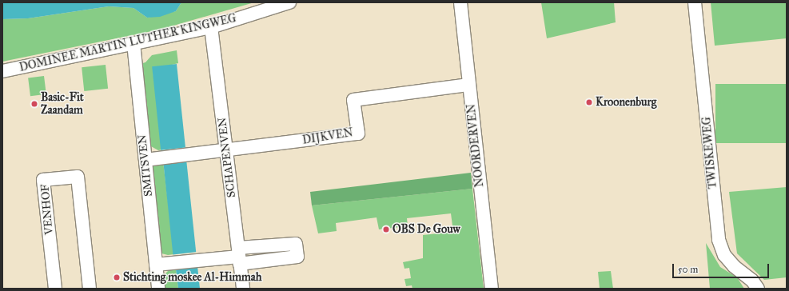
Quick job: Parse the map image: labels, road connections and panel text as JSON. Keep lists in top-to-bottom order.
{
  "streets": {
    "street": [
      "DOMINEE MARTIN LUTHER KINGWEG",
      "DIJKVEN",
      "NOORDERVEN",
      "TWISKEWEG",
      "SCHAPENVEN",
      "SMITSVEN",
      "VENHOF"
    ]
  },
  "crossings": [
    ["DOMINEE MARTIN LUTHER KINGWEG", "SCHAPENVEN"],
    ["DOMINEE MARTIN LUTHER KINGWEG", "SMITSVEN"],
    ["DIJKVEN", "NOORDERVEN"],
    ["DIJKVEN", "SCHAPENVEN"]
  ],
  "places": [
    "Kroonenburg",
    "Basic-Fit Zaandam",
    "OBS De Gouw",
    "Stichting moskee Al-Himmah"
  ],
  "scale_bar": "50 m"
}
